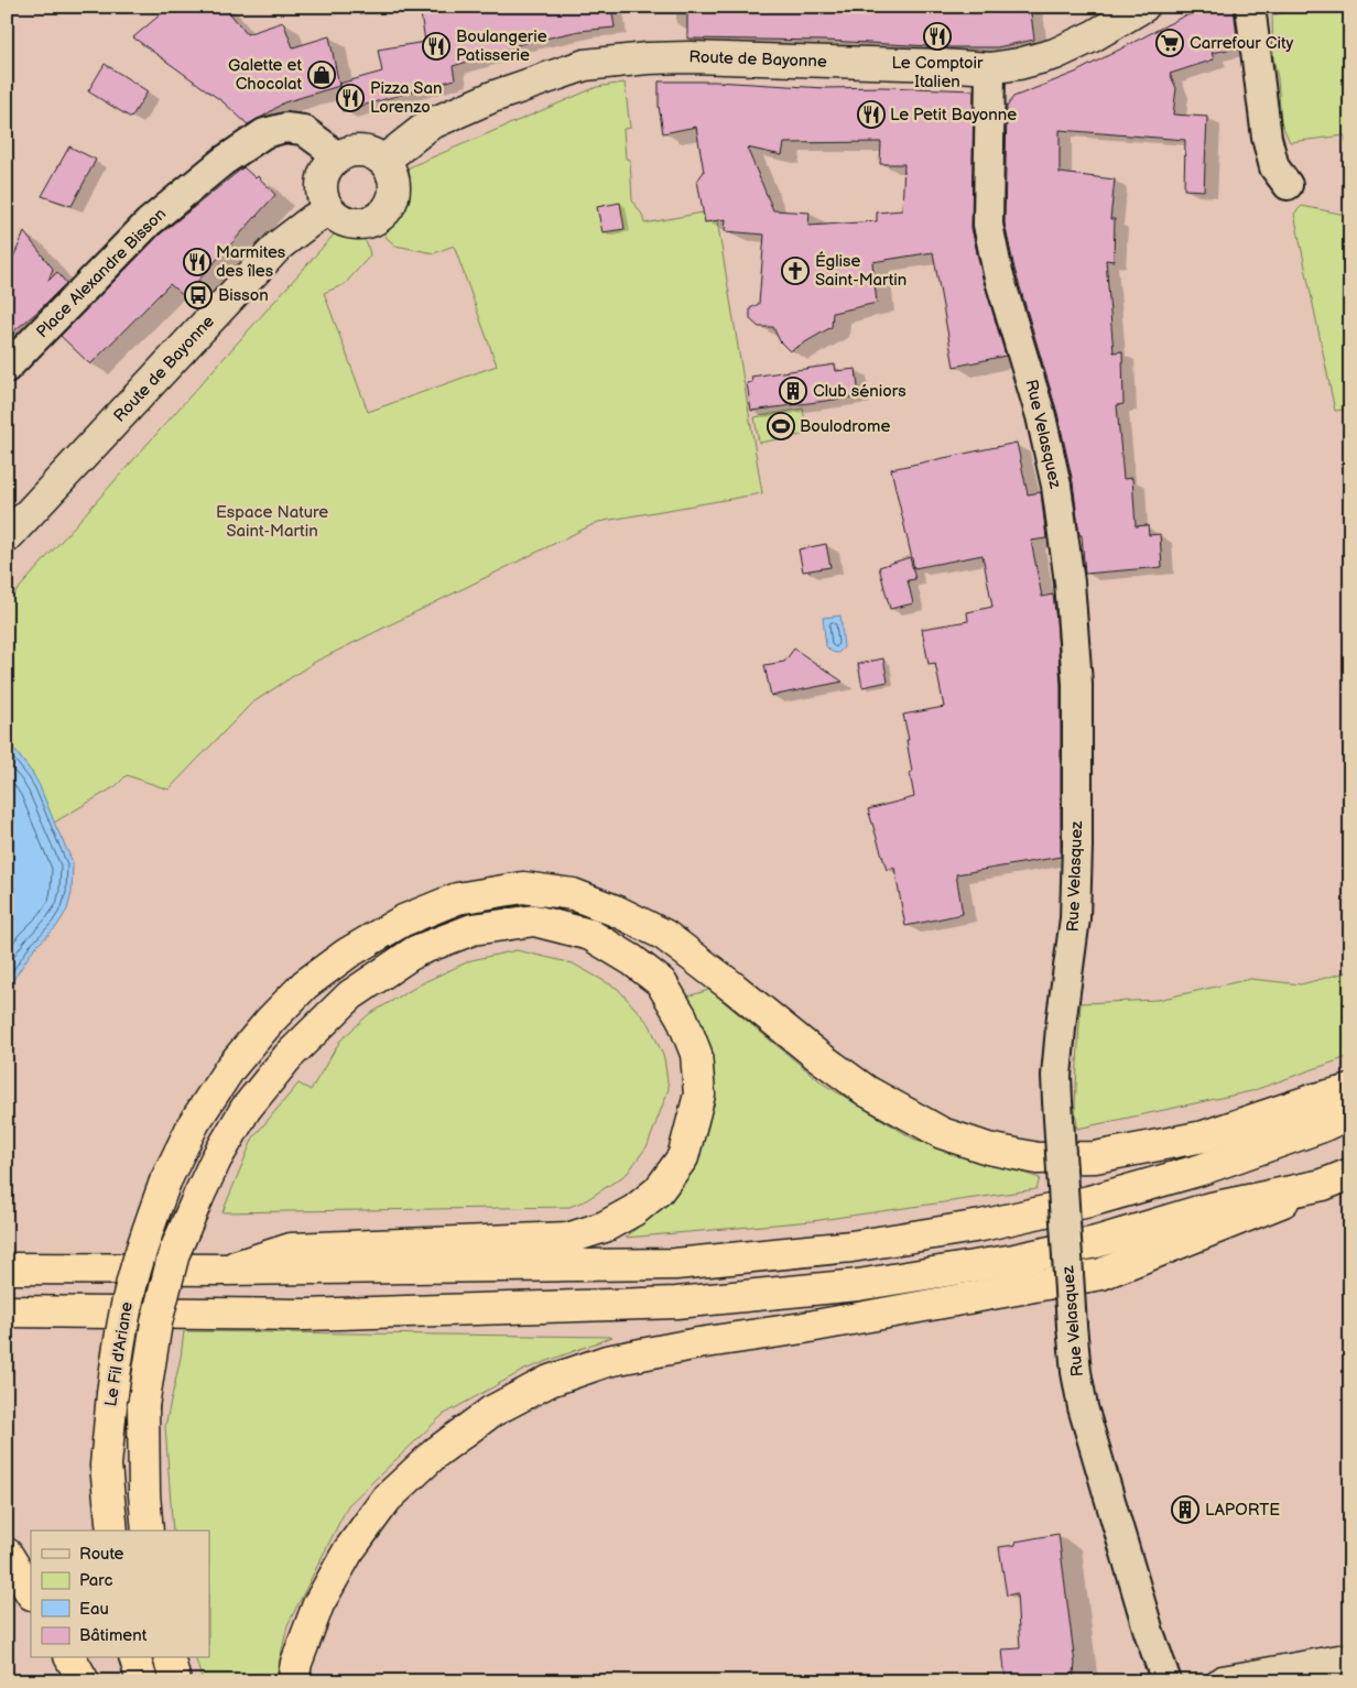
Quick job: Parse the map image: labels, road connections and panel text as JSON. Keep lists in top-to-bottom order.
{
  "streets": {
    "highway": ["Le Fil d'Ariane"],
    "street": ["Route de Bayonne", "Place Alexandre Bisson", "Rue Velasquez"]
  },
  "crossings": [
    ["Route de Bayonne", "Place Alexandre Bisson"],
    ["Route de Bayonne", "Rue Velasquez"]
  ],
  "parks": ["Espace Nature Saint-Martin"],
  "places": {
    "restaurant": [
      "Le Comptoir Italien",
      "Boulangerie Patisserie",
      "Pizza San Lorenzo",
      "Le Petit Bayonne",
      "Marmites des îles"
    ],
    "supermarket": ["Carrefour City"],
    "shop": ["Galette et Chocolat"],
    "church": ["Église Saint-Martin"],
    "bus stop": ["Bisson"],
    "building": ["Club séniors", "LAPORTE"],
    "sports": ["Boulodrome"]
  },
  "legend": [
    "Route",
    "Parc",
    "Eau",
    "Bâtiment"
  ]
}
